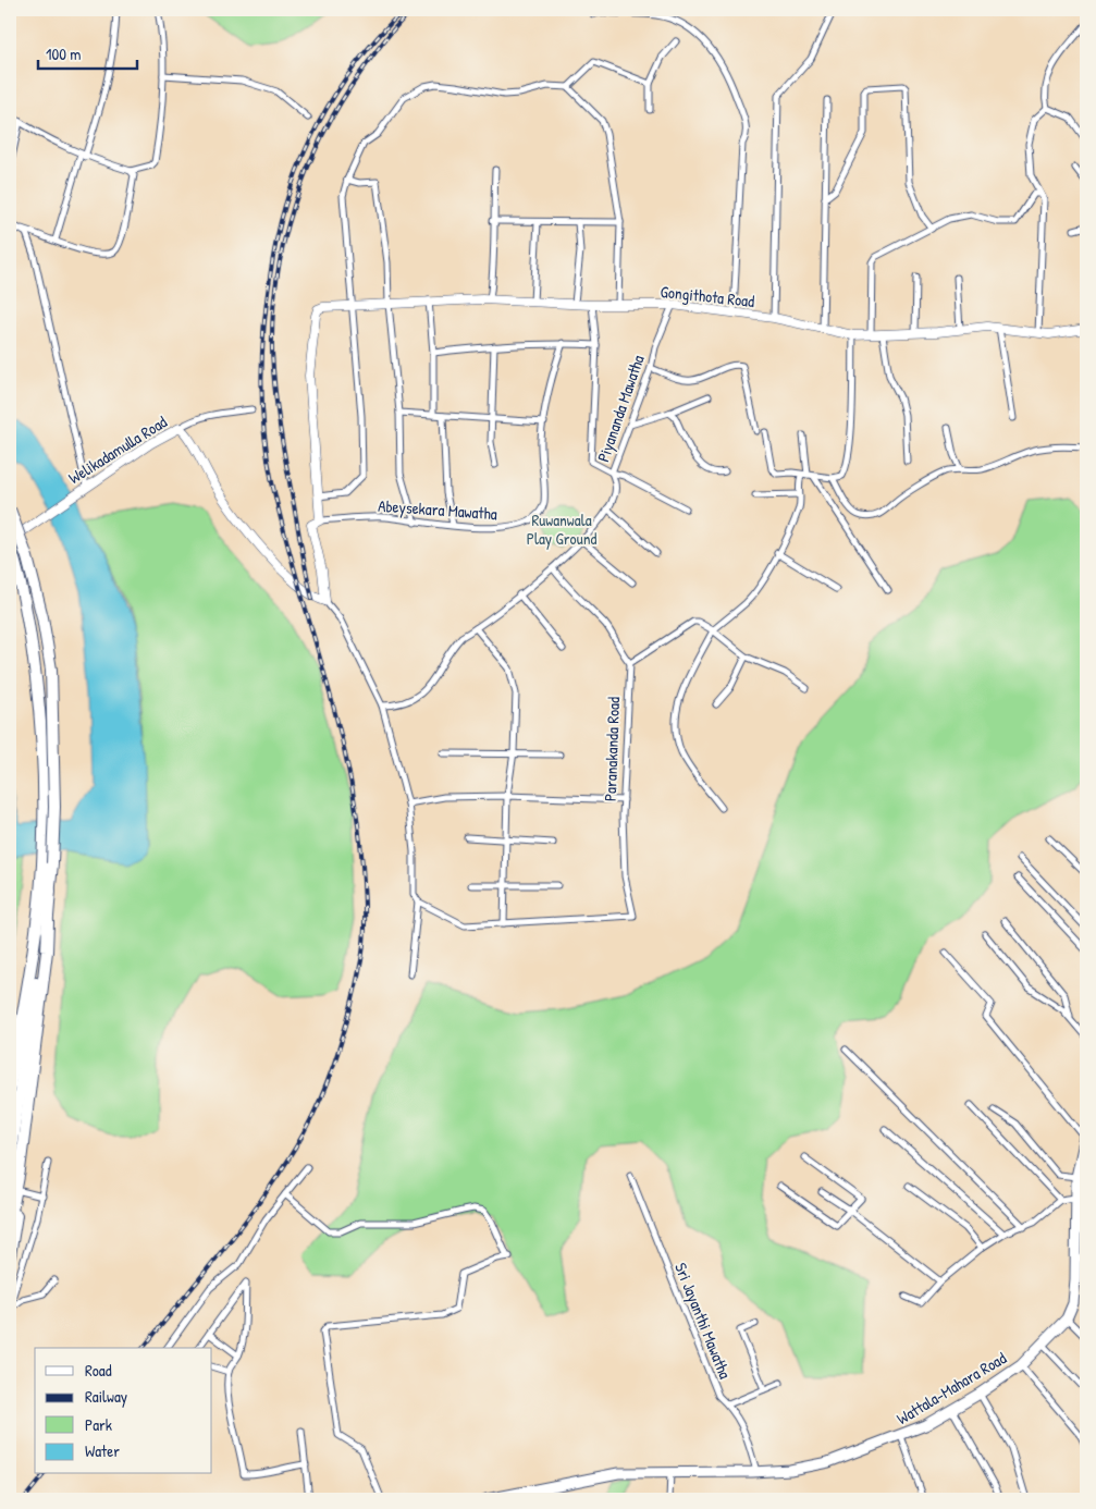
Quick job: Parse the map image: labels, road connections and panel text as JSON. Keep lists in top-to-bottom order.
{
  "streets": {
    "main road": ["Wattala-Mahara Road"],
    "street": [
      "Gongithota Road",
      "Piyananda Mawatha",
      "Welikadamulla Road",
      "Abeysekara Mawatha",
      "Paranakanda Road",
      "Sri Jayanthi Mawatha"
    ]
  },
  "crossings": [
    ["Gongithota Road", "Piyananda Mawatha"],
    ["Sri Jayanthi Mawatha", "Wattala-Mahara Road"]
  ],
  "parks": ["Ruwanwala Play Ground"],
  "legend": [
    "Road",
    "Railway",
    "Park",
    "Water"
  ],
  "scale_bar": "100 m"
}
